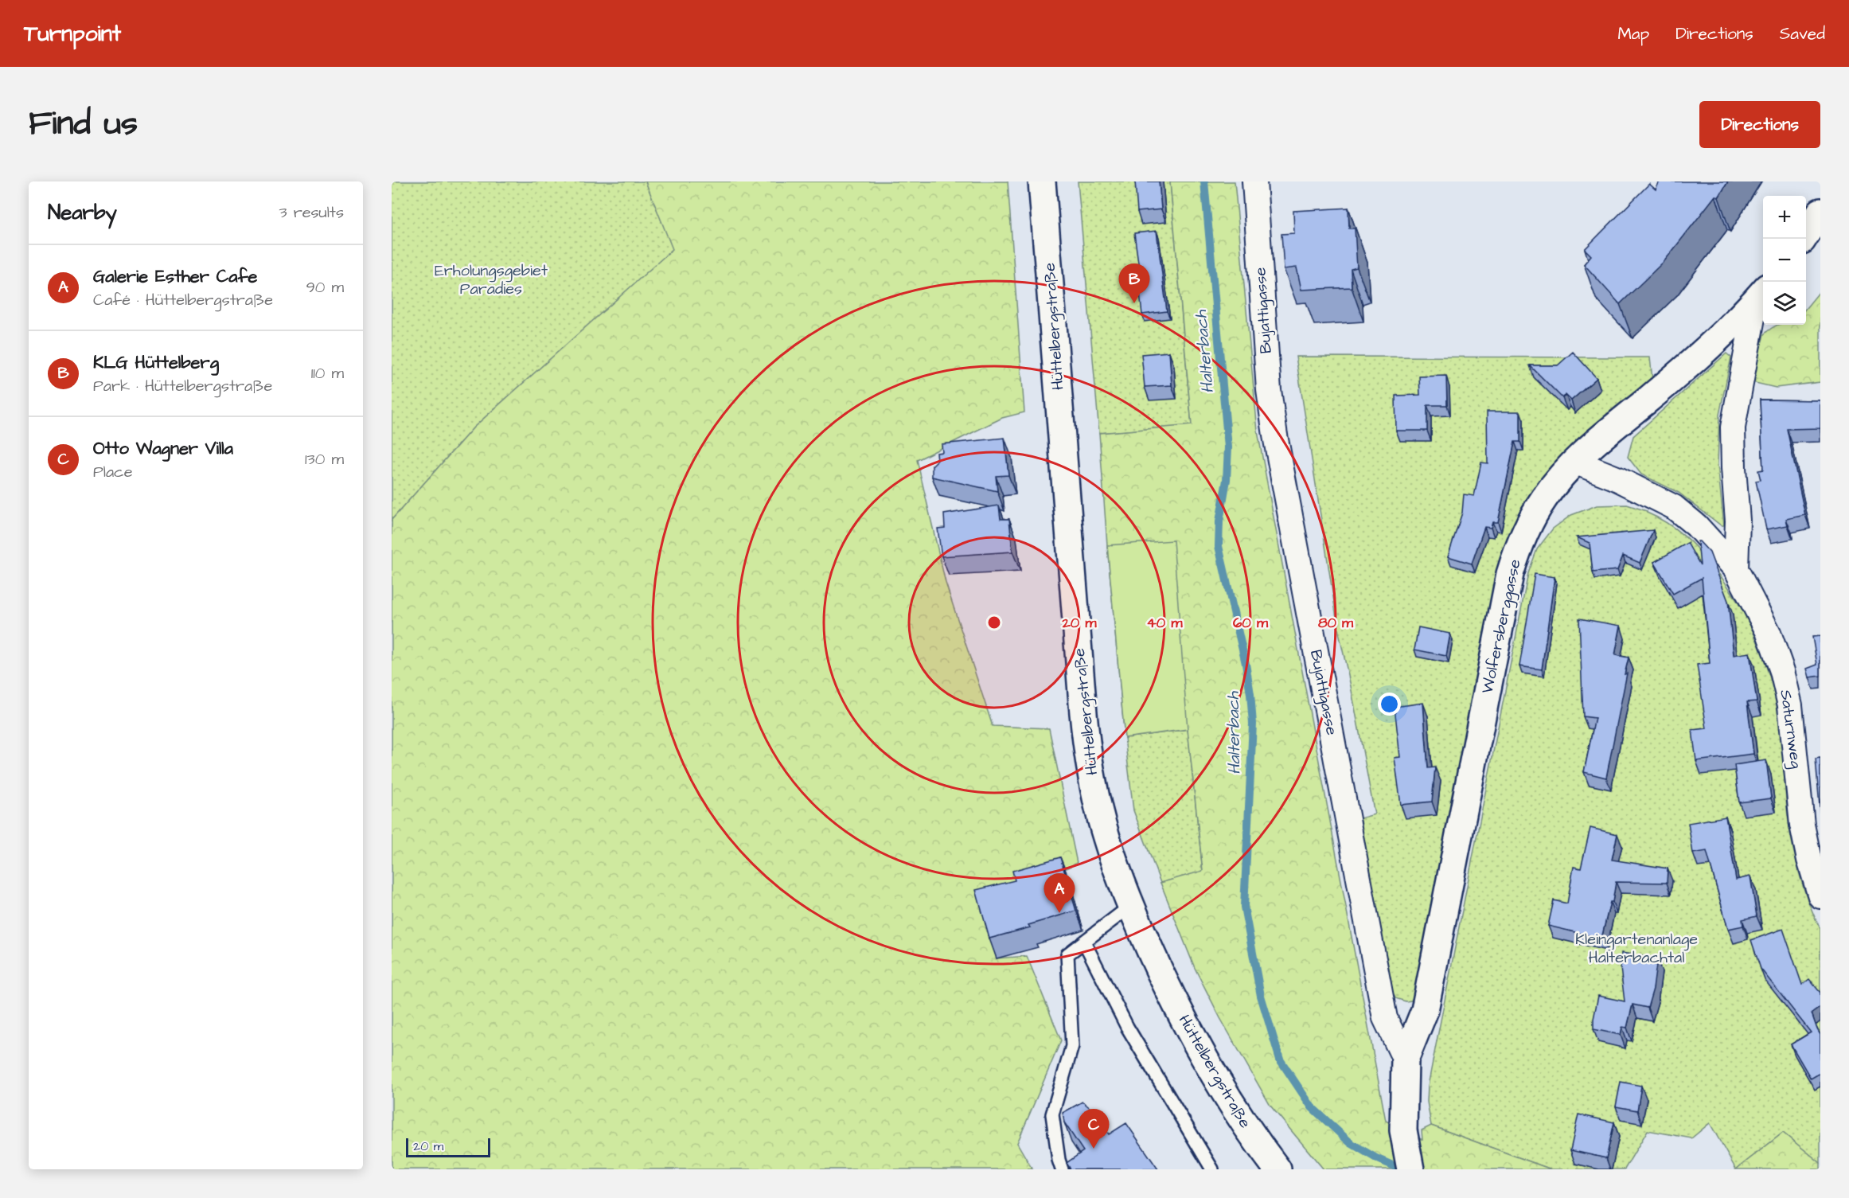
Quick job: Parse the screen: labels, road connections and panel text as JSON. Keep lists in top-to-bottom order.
{
  "streets": {
    "main road": ["Bujattigasse", "Hüttelbergstraße", "Wolfersberggasse"],
    "street": ["Saturnweg"]
  },
  "crossings": [
    ["Bujattigasse", "Wolfersberggasse"],
    ["Wolfersberggasse", "Saturnweg"]
  ],
  "water": ["Halterbach"],
  "parks": ["Erholungsgebiet Paradies", "Kleingartenanlage Halterbachtal"],
  "scale_bar": "20 m",
  "page": {
    "header": "Turnpoint",
    "nav": ["Map", "Directions", "Saved"],
    "title": "Find us",
    "buttons": "Directions",
    "heading": ["Nearby", "3 results"],
    "map_buttons": ["+", "−"],
    "list": [
      {
        "mark": "A",
        "name": "Galerie Esther Cafe",
        "note": "Café · Hüttelbergstraße",
        "value": "90 m"
      },
      {
        "mark": "B",
        "name": "KLG Hüttelberg",
        "note": "Park · Hüttelbergstraße",
        "value": "110 m"
      },
      {
        "mark": "C",
        "name": "Otto Wagner Villa",
        "note": "Place",
        "value": "130 m"
      }
    ],
    "pins": ["B", "A", "C"],
    "scale": "20 m"
  },
  "rings": [
    "20 m",
    "40 m",
    "60 m",
    "80 m"
  ]
}
